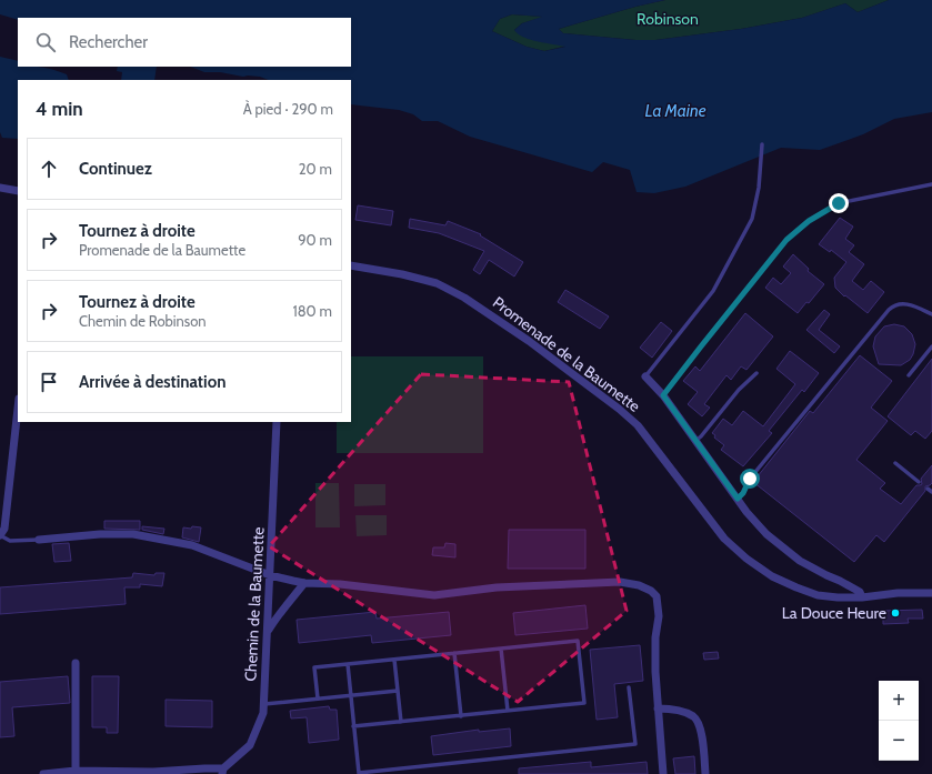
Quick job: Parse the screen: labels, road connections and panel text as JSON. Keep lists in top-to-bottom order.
{
  "streets": {
    "street": ["Promenade de la Baumette", "Chemin de la Baumette"]
  },
  "water": ["La Maine"],
  "parks": ["Robinson"],
  "places": ["La Douce Heure"],
  "page": {
    "search": "Rechercher",
    "heading": ["4 min", "À pied · 290 m"],
    "list": [
      ["Continuez", "20 m"],
      ["Tournez à droite", "Promenade de la Baumette", "90 m"],
      ["Tournez à droite", "Chemin de Robinson", "180 m"],
      "Arrivée à destination"
    ],
    "map_buttons": ["+", "−"]
  }
}
